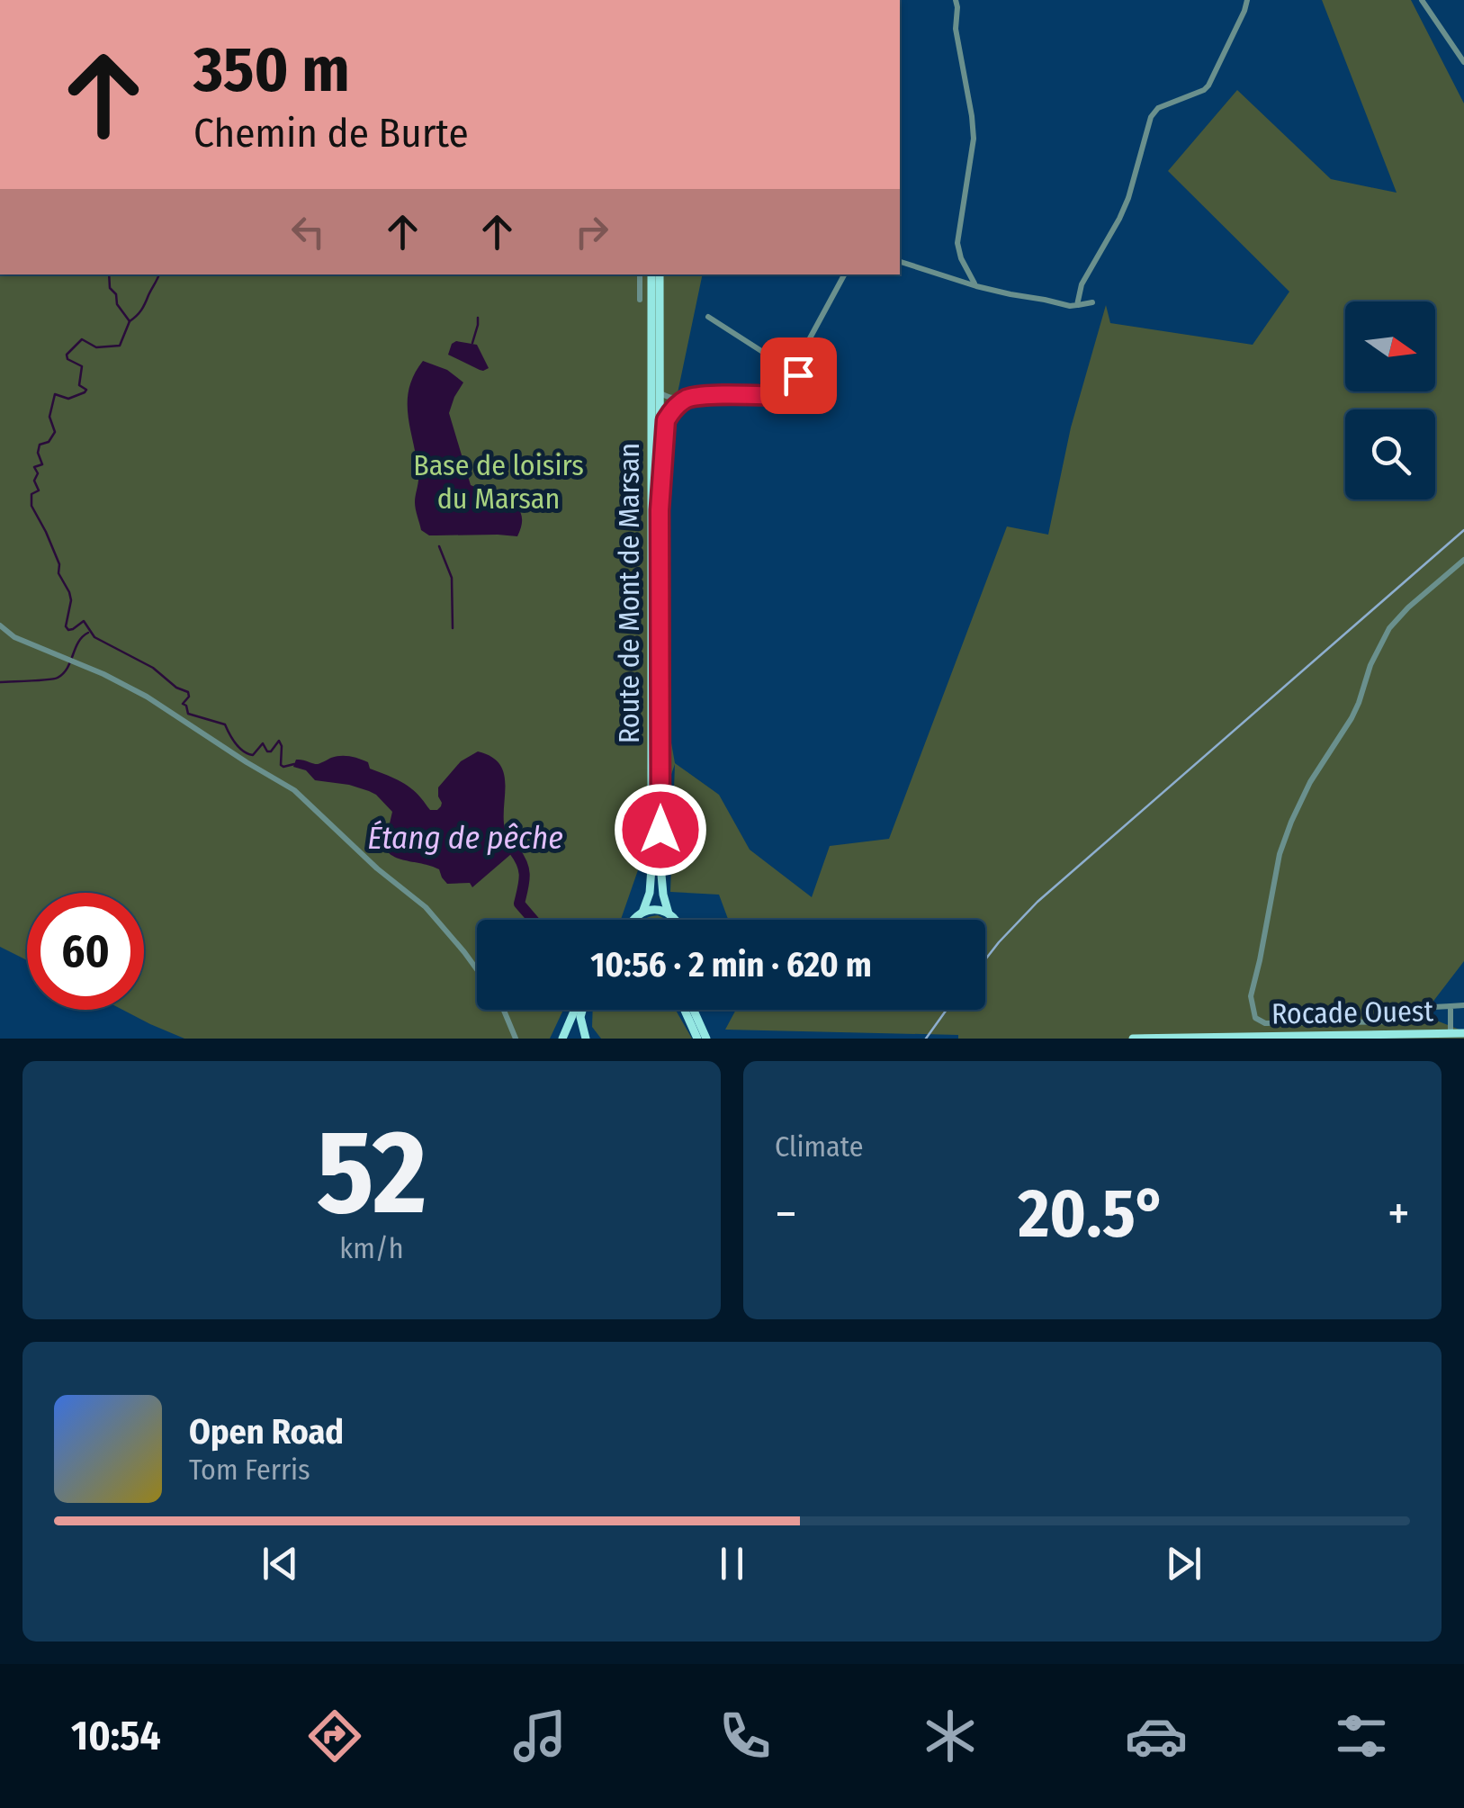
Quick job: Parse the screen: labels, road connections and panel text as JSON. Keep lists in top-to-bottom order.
{
  "streets": {
    "main road": ["Route de Mont de Marsan", "Rocade Ouest"]
  },
  "water": ["Étang de pêche"],
  "parks": ["Base de loisirs du Marsan"],
  "north": "right",
  "page": {
    "turn": ["350 m", "Chemin de Burte"],
    "limit": "60",
    "trip": "10:56 · 2 min · 620 m",
    "tile": [
      ["52", "km/h"],
      "Climate"
    ],
    "heat": ["−", "20.5°", "+"],
    "song": ["Open Road", "Tom Ferris"],
    "tabs": "10:54"
  }
}
